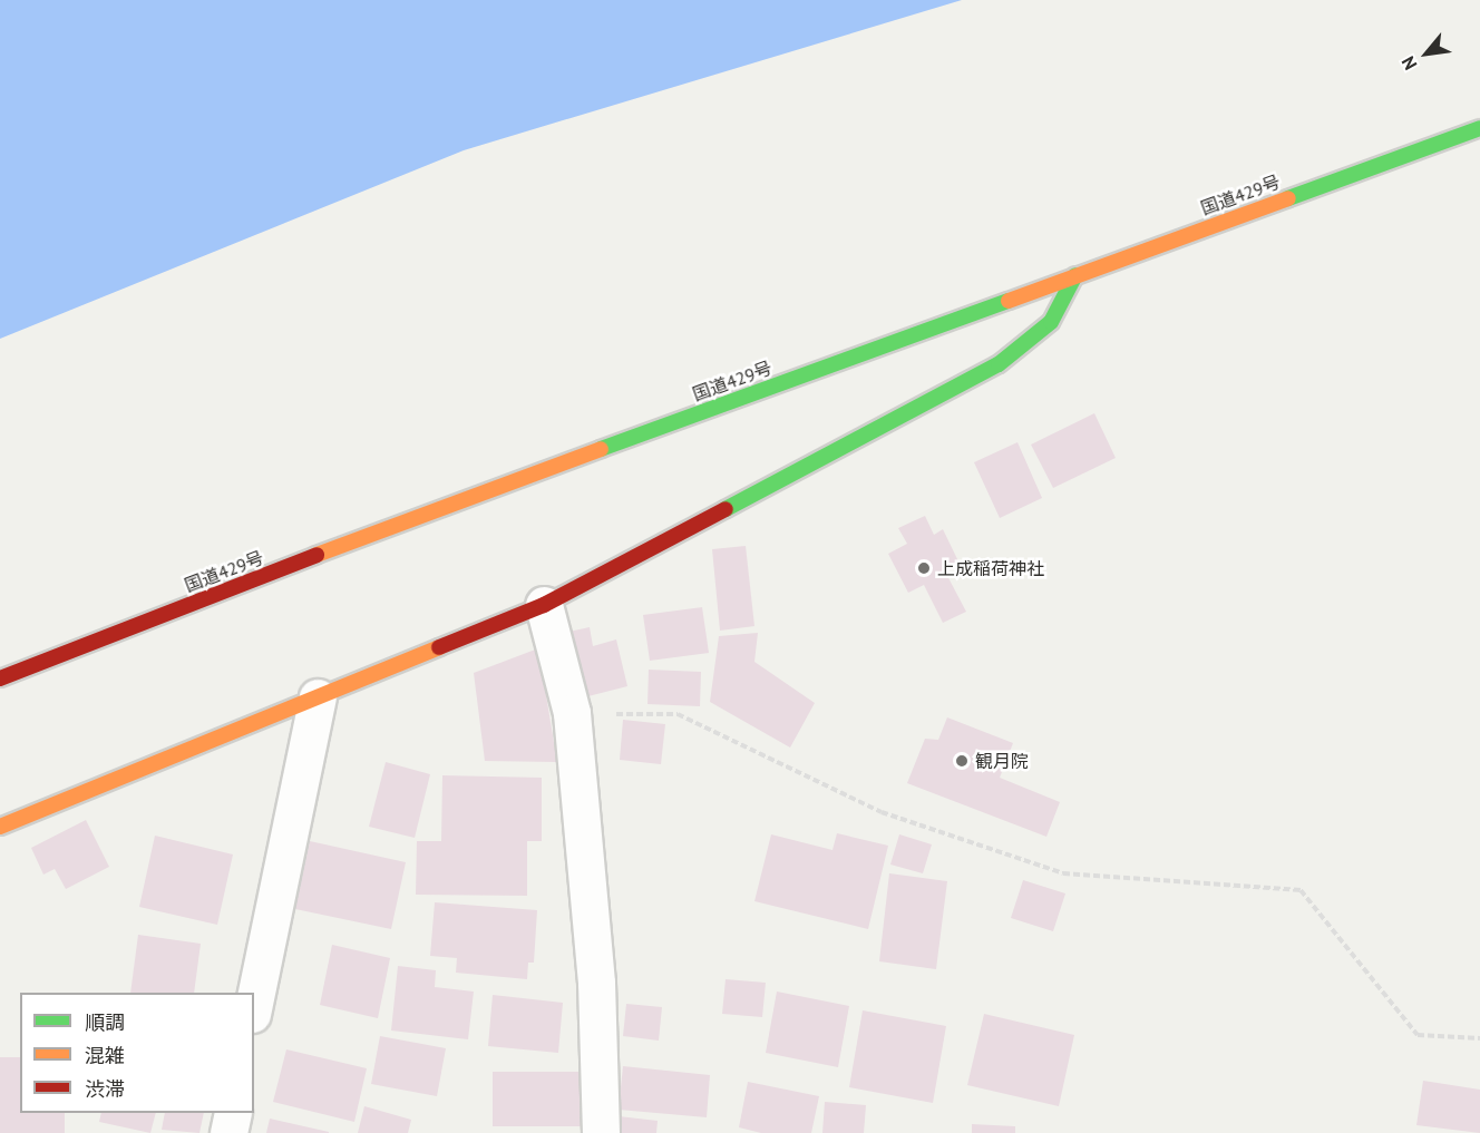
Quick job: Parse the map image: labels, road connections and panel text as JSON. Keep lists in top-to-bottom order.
{
  "streets": {
    "main road": ["国道429号"]
  },
  "places": ["上成稲荷神社", "観月院"],
  "legend": ["順調", "混雑", "渋滞"],
  "north": "bottom left"
}
